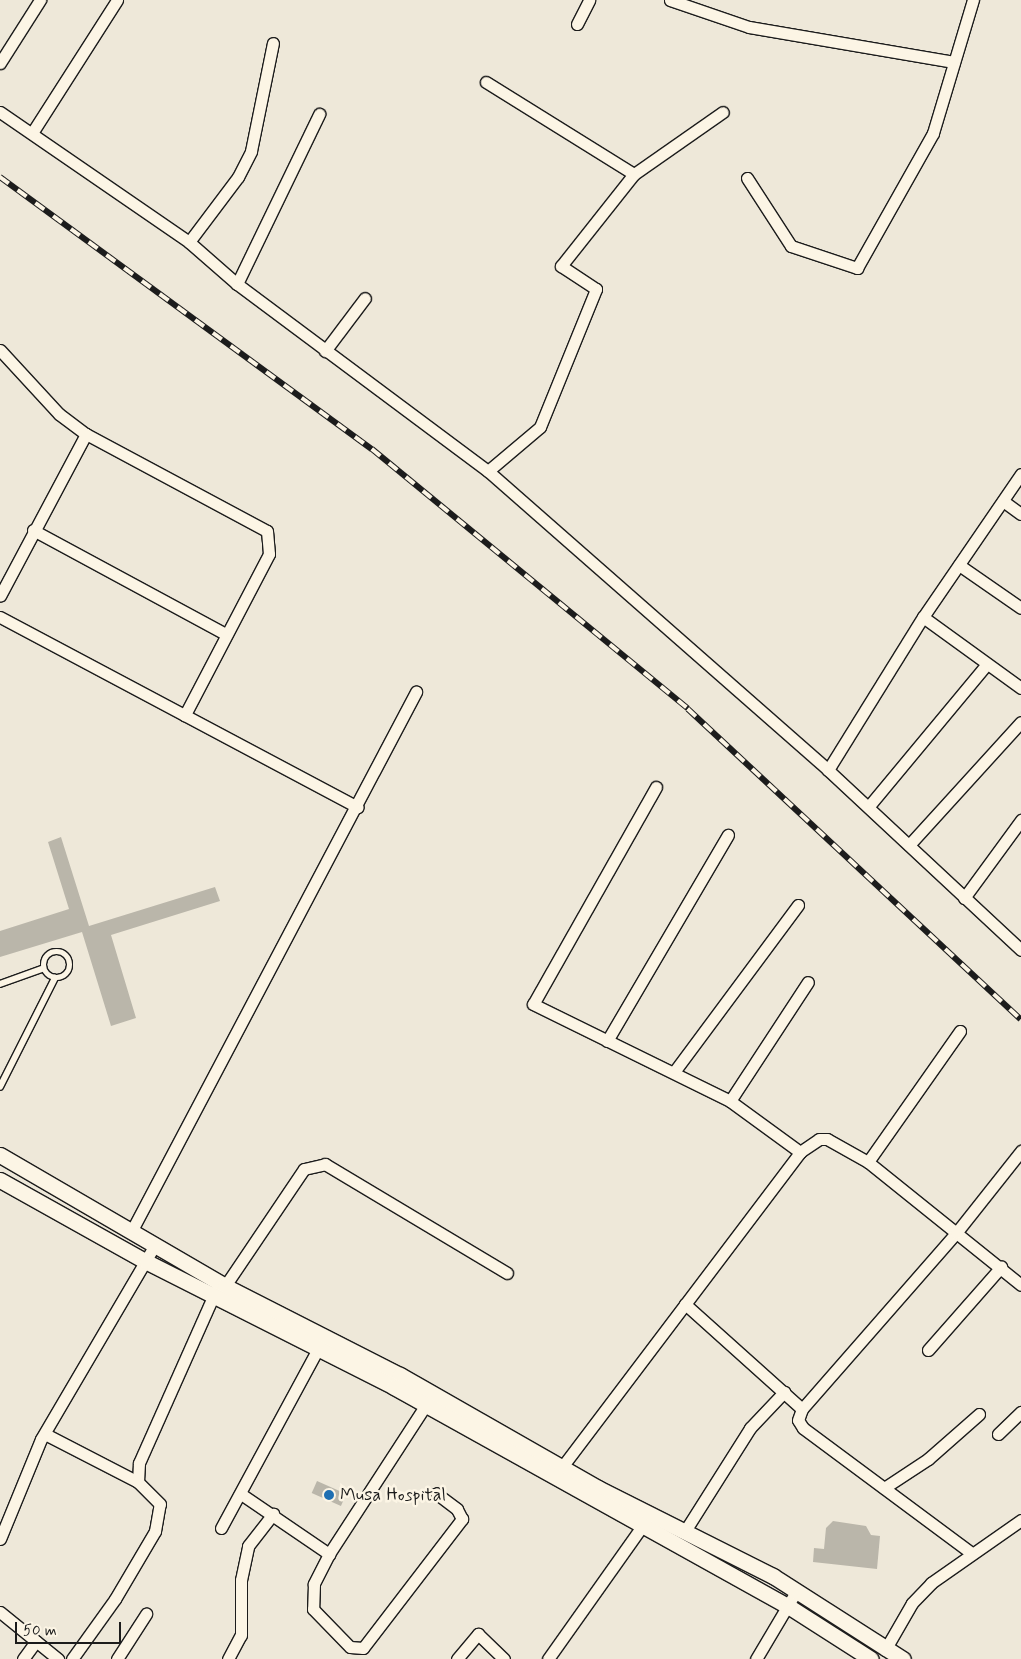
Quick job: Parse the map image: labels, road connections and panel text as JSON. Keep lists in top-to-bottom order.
{
  "places": ["Musa Hospital"],
  "scale_bar": "50 m"
}
